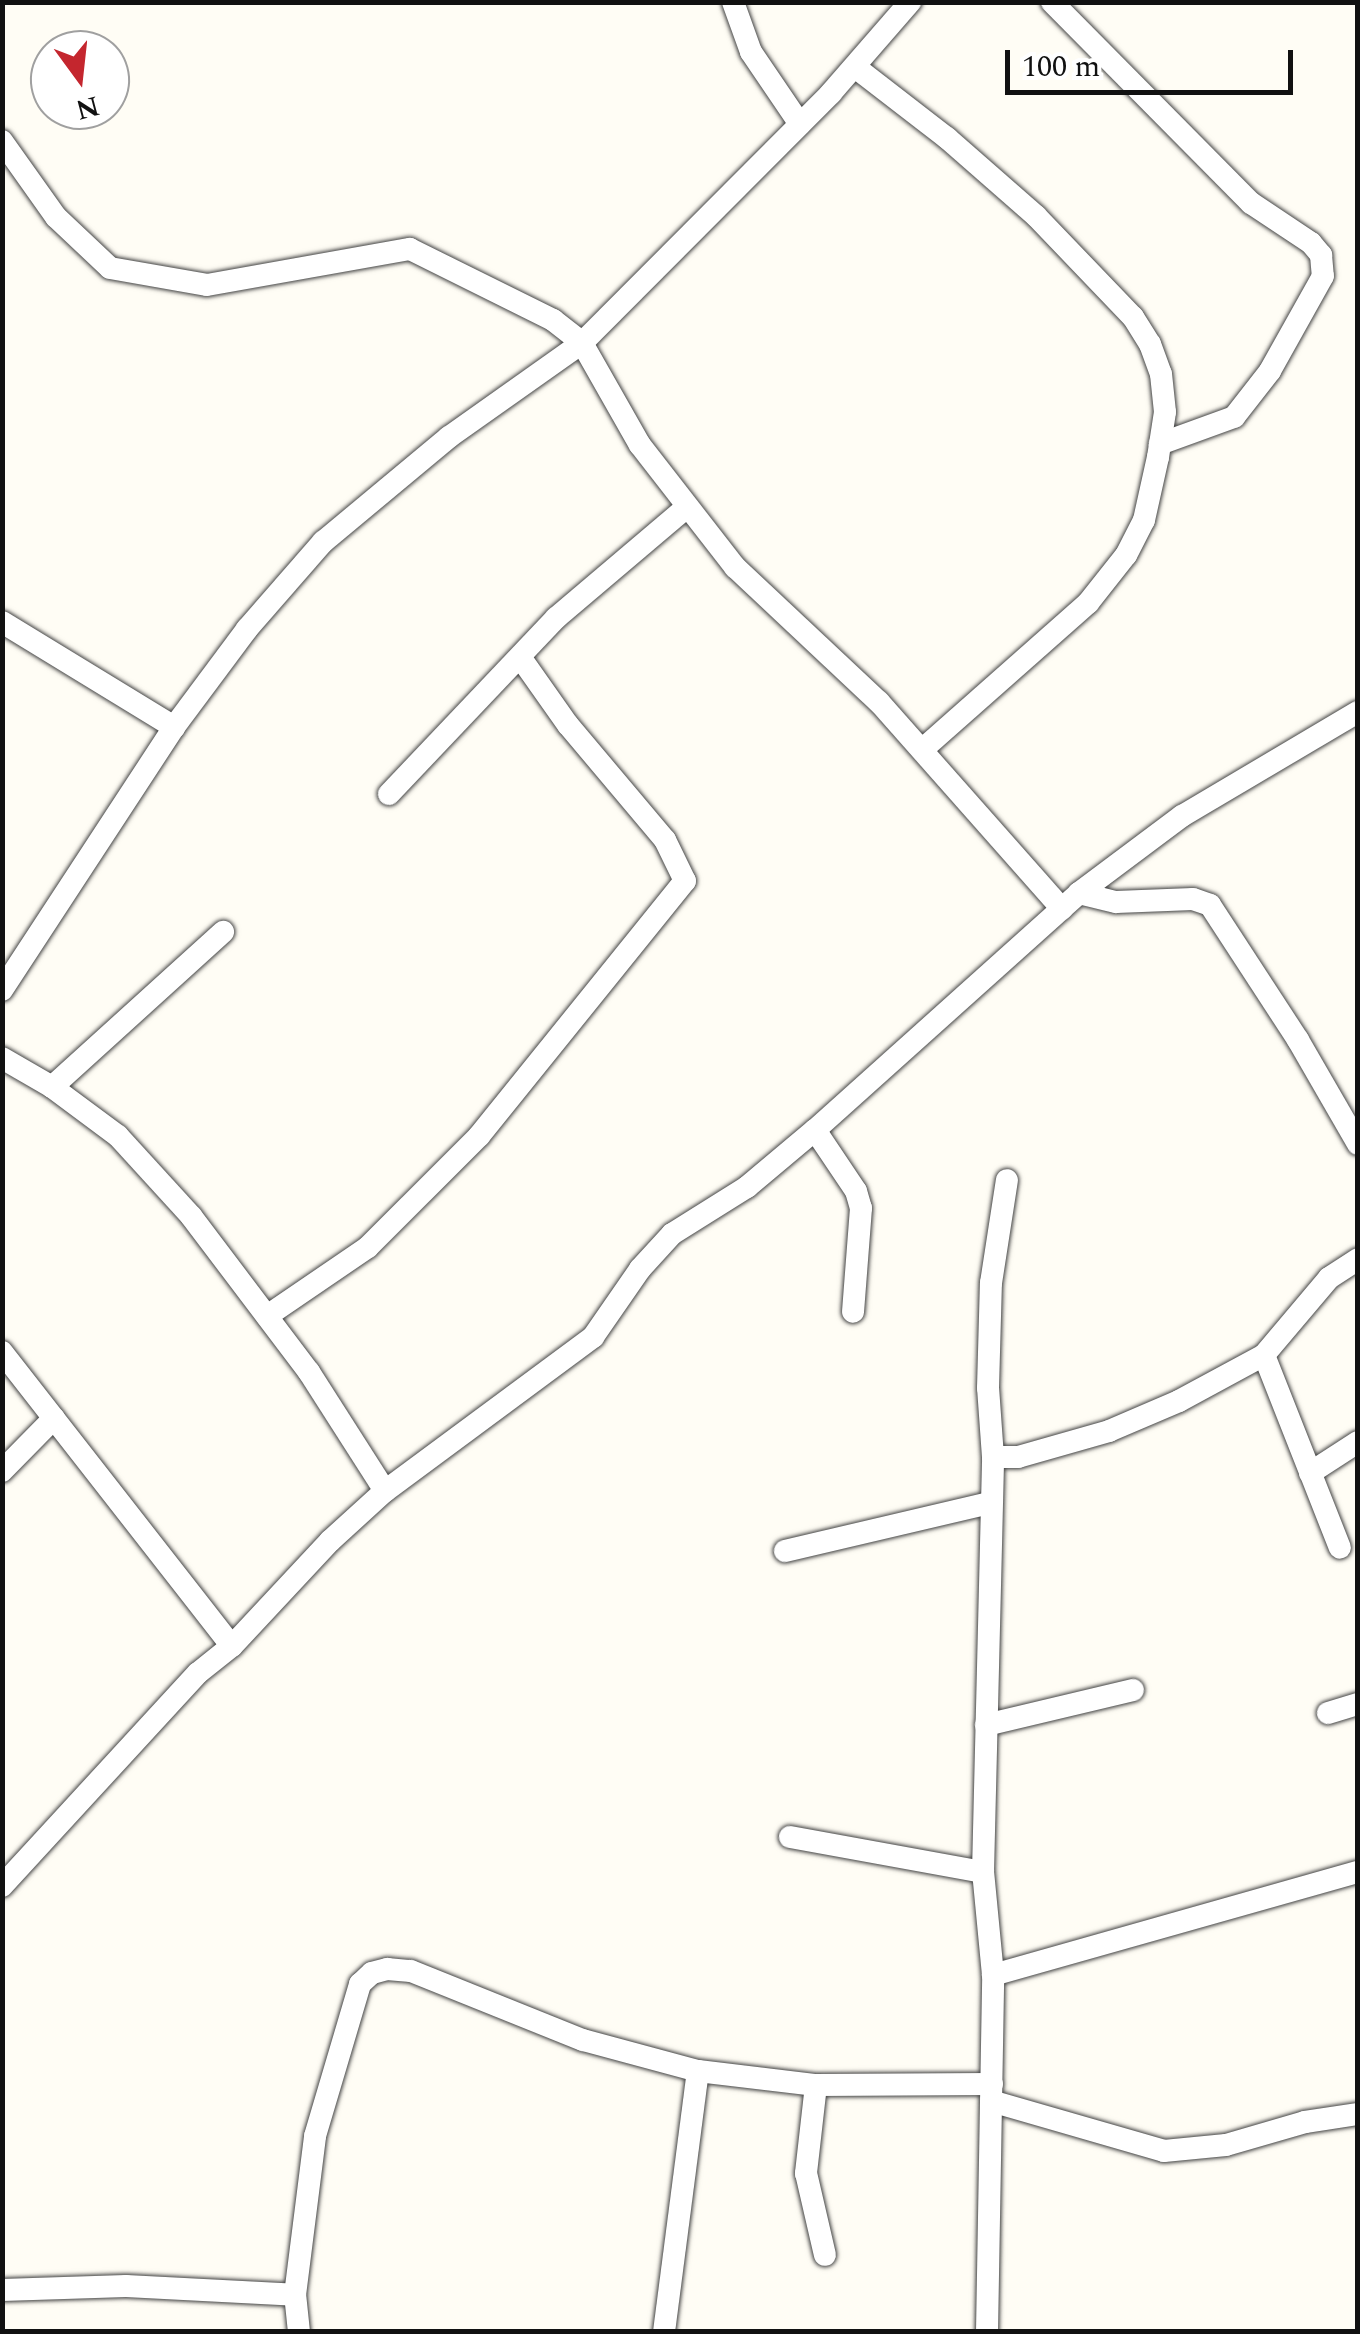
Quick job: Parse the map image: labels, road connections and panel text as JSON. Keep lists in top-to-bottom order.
{
  "scale_bar": "100 m",
  "north": "bottom"
}
